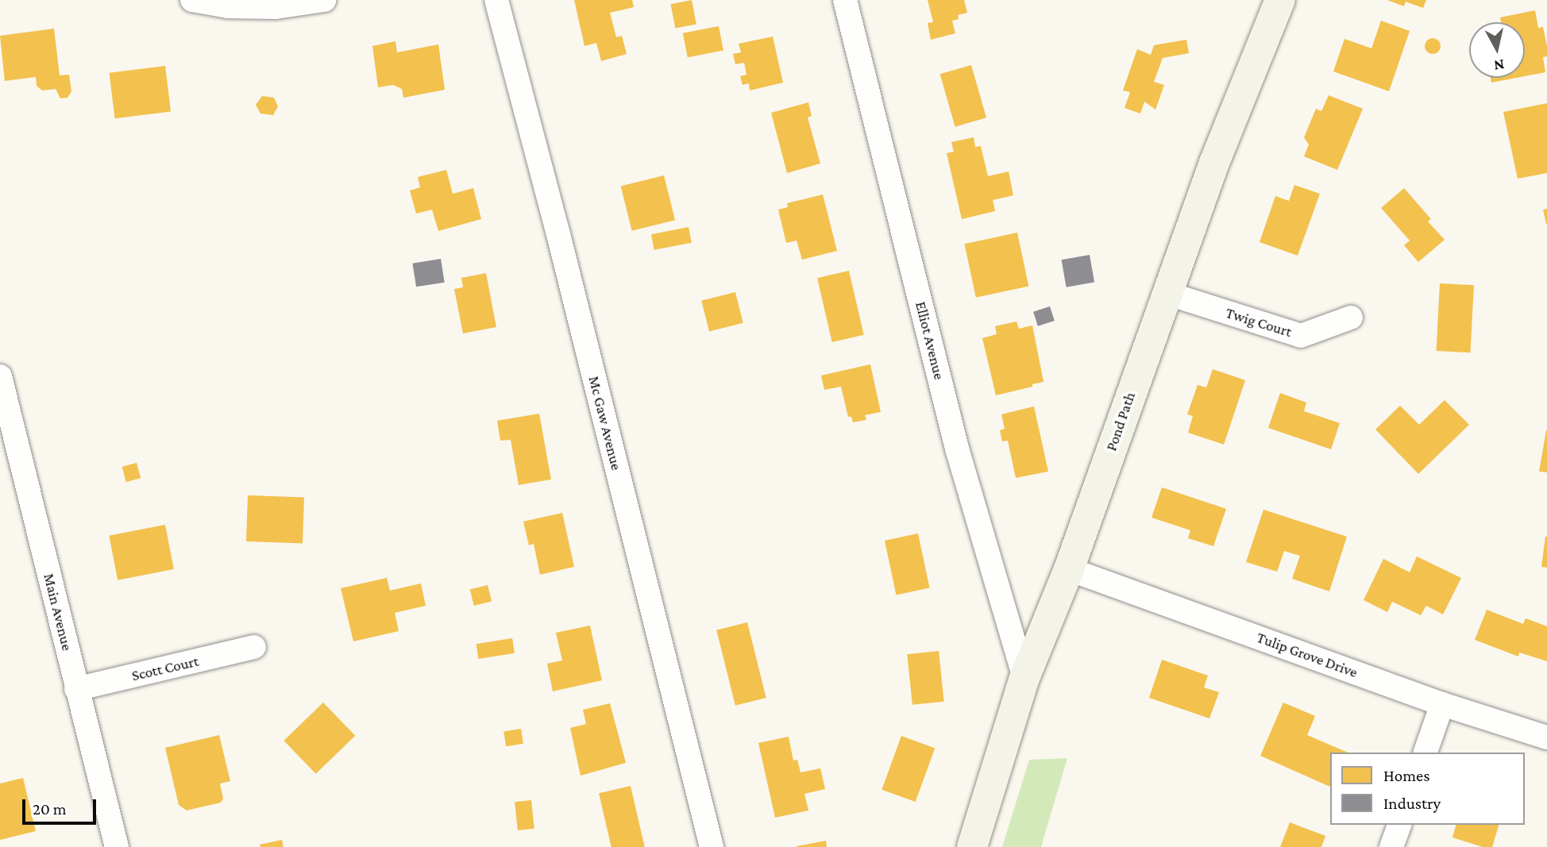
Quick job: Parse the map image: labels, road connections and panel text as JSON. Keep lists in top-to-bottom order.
{
  "streets": {
    "street": [
      "Twig Court",
      "Elliot Avenue",
      "Pond Path",
      "Mc Gaw Avenue",
      "Main Avenue",
      "Tulip Grove Drive",
      "Scott Court"
    ]
  },
  "crossings": [
    ["Twig Court", "Pond Path"],
    ["Elliot Avenue", "Pond Path"],
    ["Pond Path", "Tulip Grove Drive"],
    ["Main Avenue", "Scott Court"]
  ],
  "legend": ["Homes", "Industry"],
  "scale_bar": "20 m",
  "north": "bottom"
}
